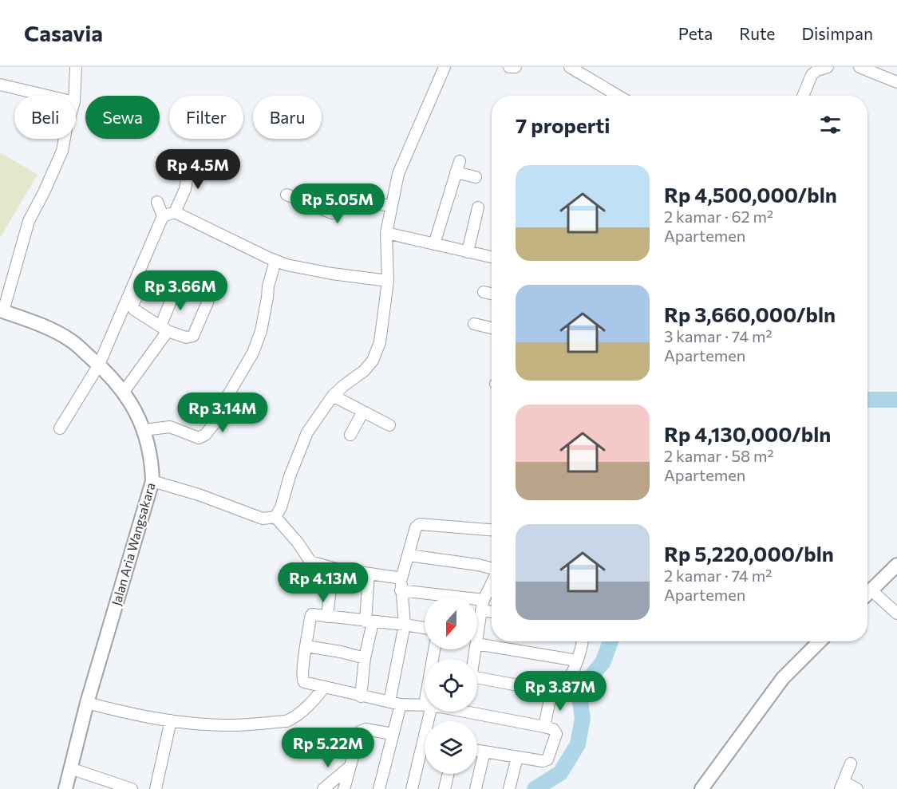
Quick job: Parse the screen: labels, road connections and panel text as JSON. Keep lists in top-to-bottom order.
{
  "streets": {
    "street": ["Jalan Aria Wangsakara"]
  },
  "north": "bottom",
  "page": {
    "header": "Casavia",
    "nav": ["Peta", "Rute", "Disimpan"],
    "chip": [
      "Beli",
      "Sewa",
      "Filter",
      "Baru"
    ],
    "heading": "7 properti",
    "price": [
      "Rp 4.5M",
      "Rp 5.05M",
      "Rp 3.66M",
      "Rp 3.14M",
      "Rp 4.13M",
      "Rp 3.87M",
      "Rp 5.22M"
    ],
    "list": [
      {
        "name": "Rp 4,500,000/bln",
        "note": "2 kamar · 62 m² · Apartemen"
      },
      {
        "name": "Rp 3,660,000/bln",
        "note": "3 kamar · 74 m² · Apartemen"
      },
      {
        "name": "Rp 4,130,000/bln",
        "note": "2 kamar · 58 m² · Apartemen"
      },
      {
        "name": "Rp 5,220,000/bln",
        "note": "2 kamar · 74 m² · Apartemen"
      }
    ]
  }
}
